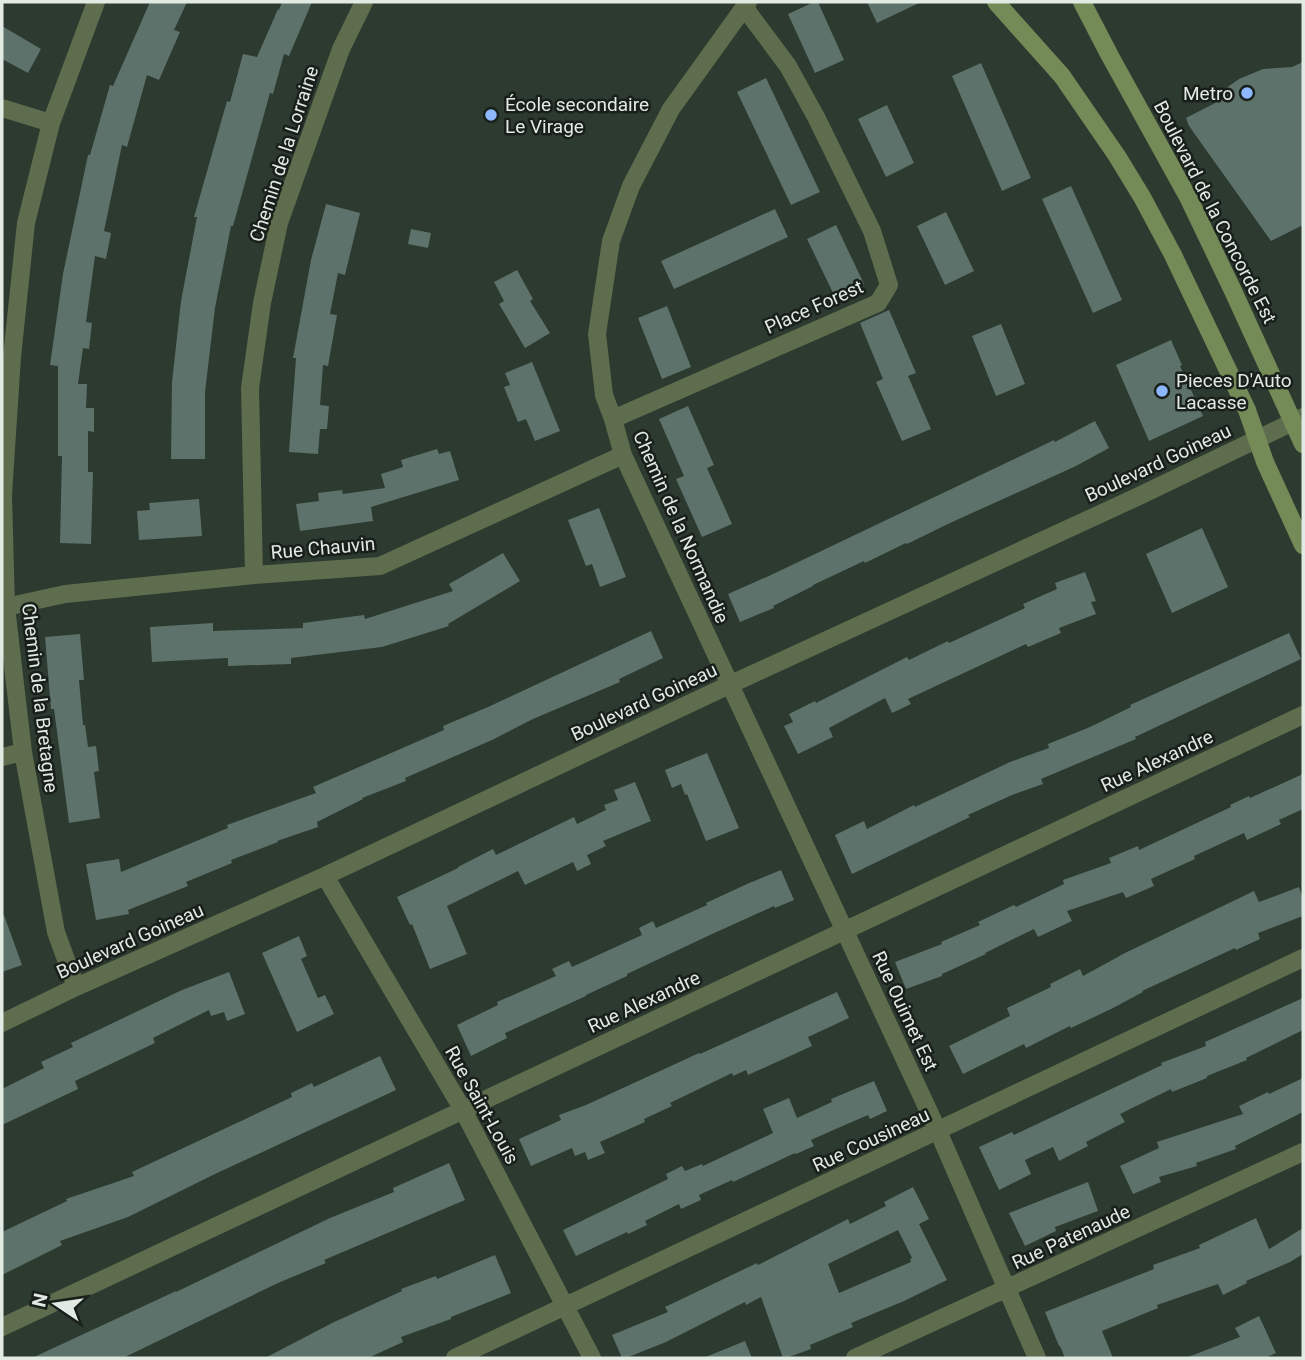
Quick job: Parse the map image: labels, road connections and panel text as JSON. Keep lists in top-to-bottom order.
{
  "streets": {
    "street": [
      "Chemin de la Lorraine",
      "Boulevard de la Concorde Est",
      "Place Forest",
      "Boulevard Goineau",
      "Chemin de la Normandie",
      "Rue Chauvin",
      "Chemin de la Bretagne",
      "Rue Alexandre",
      "Rue Ouimet Est",
      "Rue Saint-Louis",
      "Rue Cousineau",
      "Rue Patenaude"
    ]
  },
  "crossings": [
    ["Chemin de la Lorraine", "Rue Chauvin"],
    ["Boulevard de la Concorde Est", "Boulevard Goineau"],
    ["Place Forest", "Chemin de la Normandie"],
    ["Boulevard Goineau", "Chemin de la Normandie"],
    ["Boulevard Goineau", "Chemin de la Bretagne"],
    ["Boulevard Goineau", "Rue Ouimet Est"],
    ["Boulevard Goineau", "Rue Saint-Louis"],
    ["Chemin de la Normandie", "Rue Chauvin"],
    ["Chemin de la Normandie", "Rue Ouimet Est"],
    ["Rue Chauvin", "Chemin de la Bretagne"],
    ["Rue Alexandre", "Rue Ouimet Est"],
    ["Rue Alexandre", "Rue Saint-Louis"],
    ["Rue Ouimet Est", "Rue Cousineau"],
    ["Rue Ouimet Est", "Rue Patenaude"],
    ["Rue Saint-Louis", "Rue Cousineau"]
  ],
  "places": ["Metro", "École secondaire Le Virage", "Pieces D'Auto Lacasse"],
  "north": "left"
}
